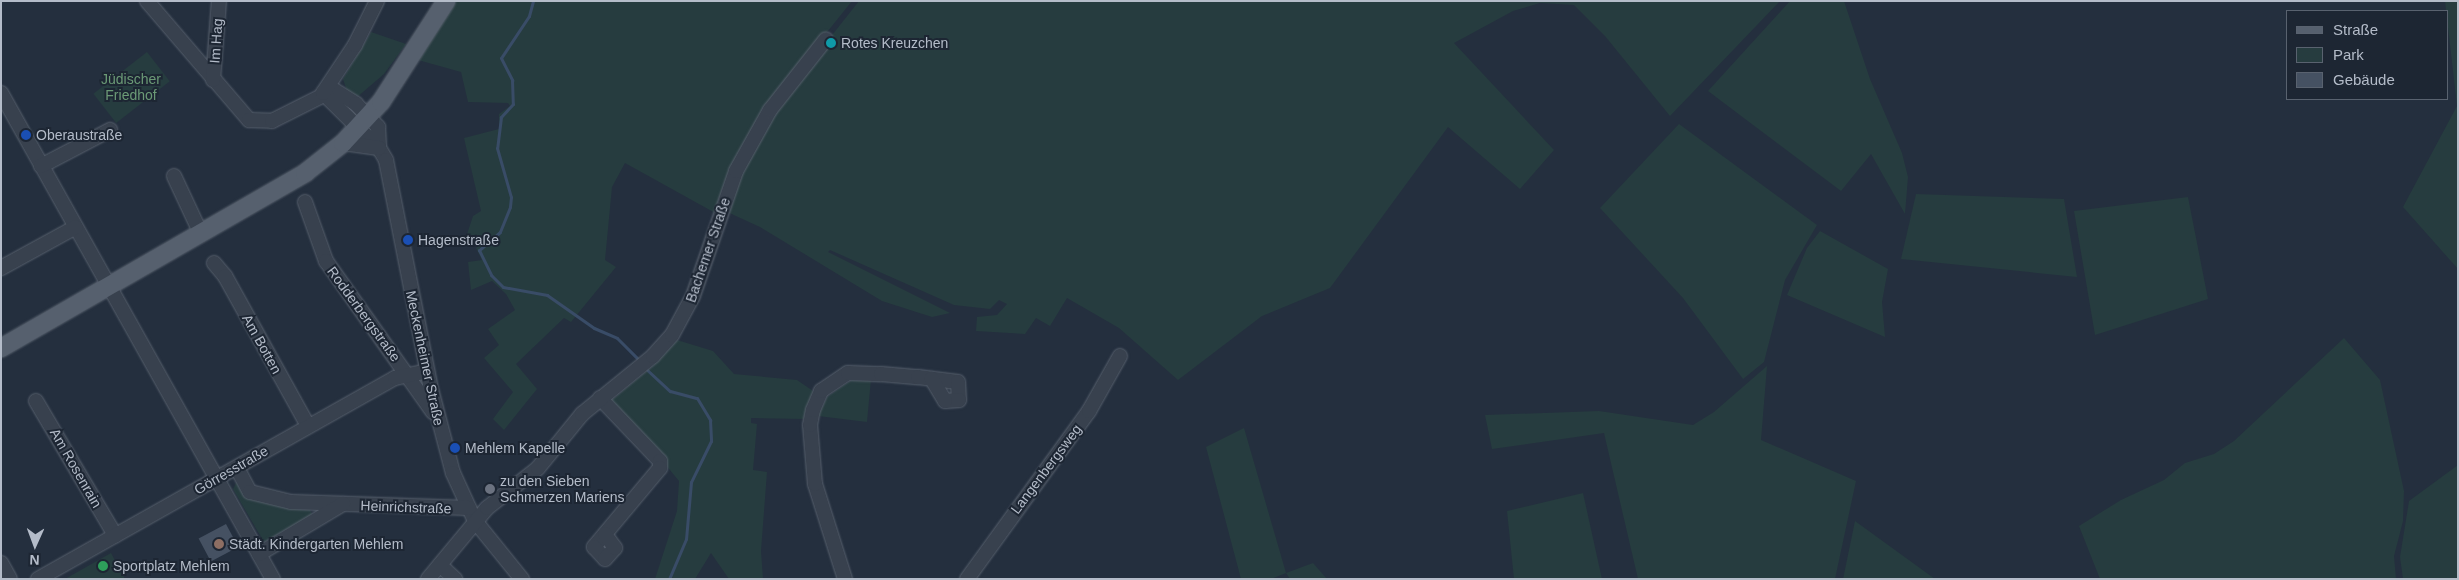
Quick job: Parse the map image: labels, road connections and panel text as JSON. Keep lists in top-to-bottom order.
{
  "streets": {
    "street": [
      "Im Hag",
      "Bachemer Straße",
      "Rodderbergstraße",
      "Am Botten",
      "Meckenheimer Straße",
      "Am Rosenrain",
      "Langenbergsweg",
      "Görresstraße",
      "Heinrichstraße"
    ]
  },
  "crossings": [
    ["Bachemer Straße", "Meckenheimer Straße"],
    ["Rodderbergstraße", "Meckenheimer Straße"],
    ["Rodderbergstraße", "Görresstraße"],
    ["Am Botten", "Görresstraße"],
    ["Meckenheimer Straße", "Görresstraße"],
    ["Meckenheimer Straße", "Heinrichstraße"],
    ["Am Rosenrain", "Görresstraße"],
    ["Görresstraße", "Heinrichstraße"]
  ],
  "parks": ["Jüdischer Friedhof"],
  "places": [
    "Rotes Kreuzchen",
    "Oberaustraße",
    "Hagenstraße",
    "Mehlem Kapelle",
    "zu den Sieben Schmerzen Mariens",
    "Städt. Kindergarten Mehlem",
    "Sportplatz Mehlem"
  ],
  "legend": ["Straße", "Park", "Gebäude"],
  "north": "bottom"
}
